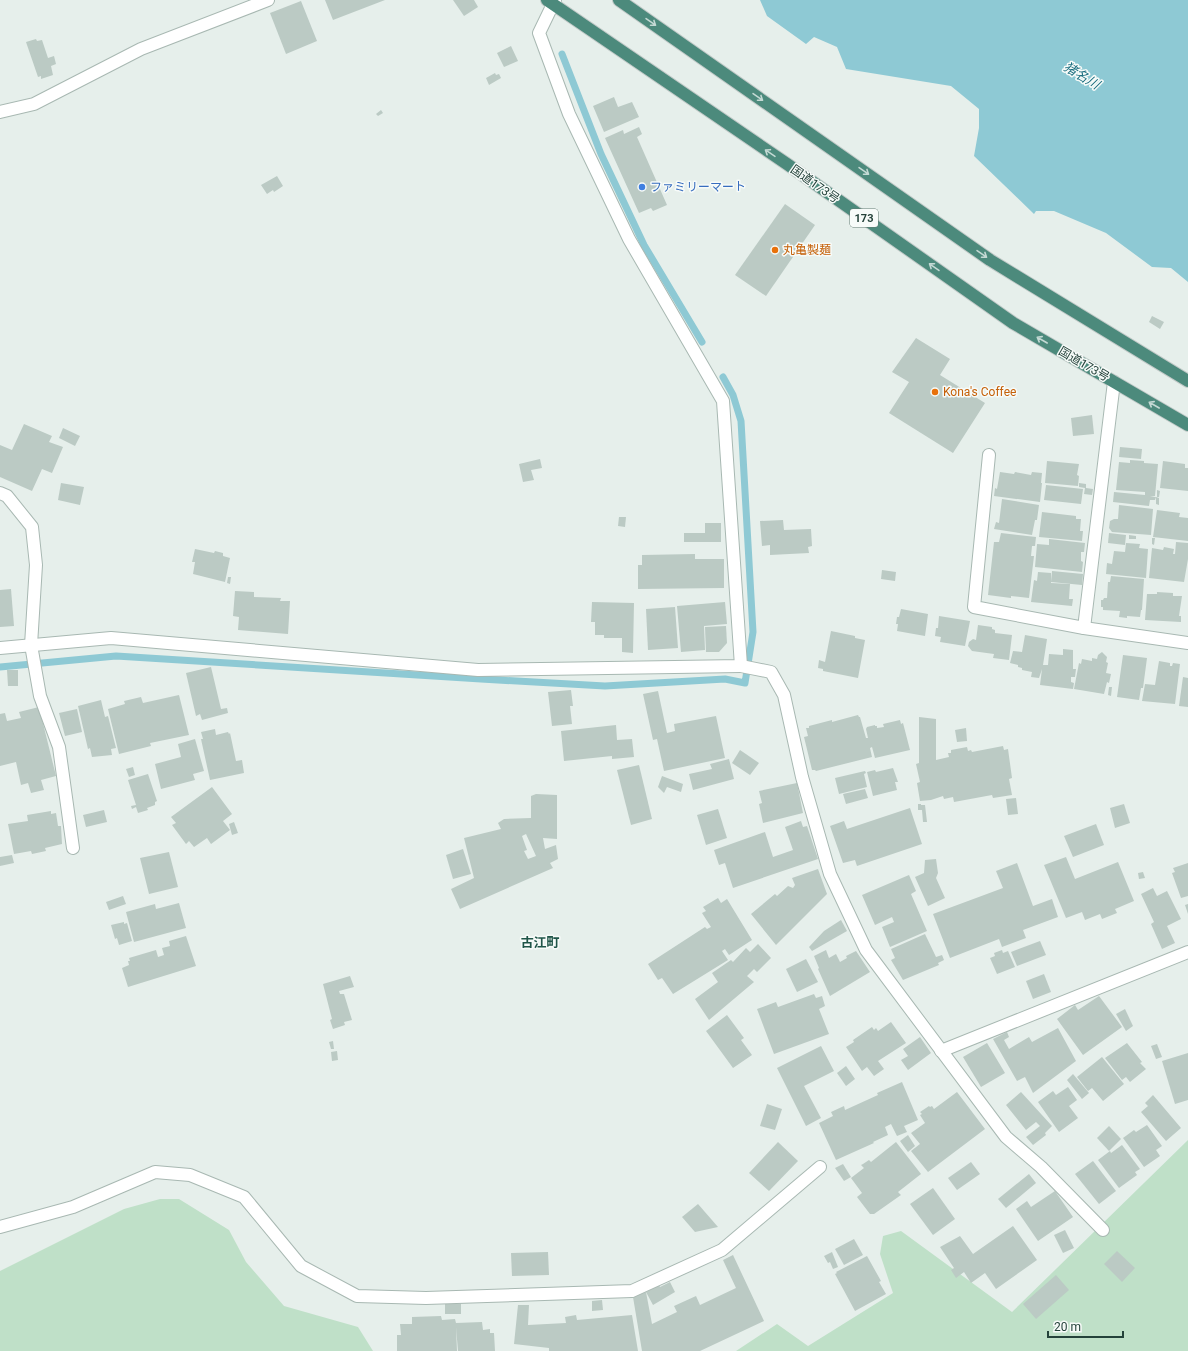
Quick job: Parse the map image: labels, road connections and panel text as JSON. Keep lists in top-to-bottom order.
{
  "streets": {
    "highway": ["国道173号", "173"]
  },
  "districts": ["古江町"],
  "water": ["猪名川"],
  "places": ["ファミリーマート", "丸亀製麺", "Kona's Coffee"],
  "scale_bar": "20 m"
}
